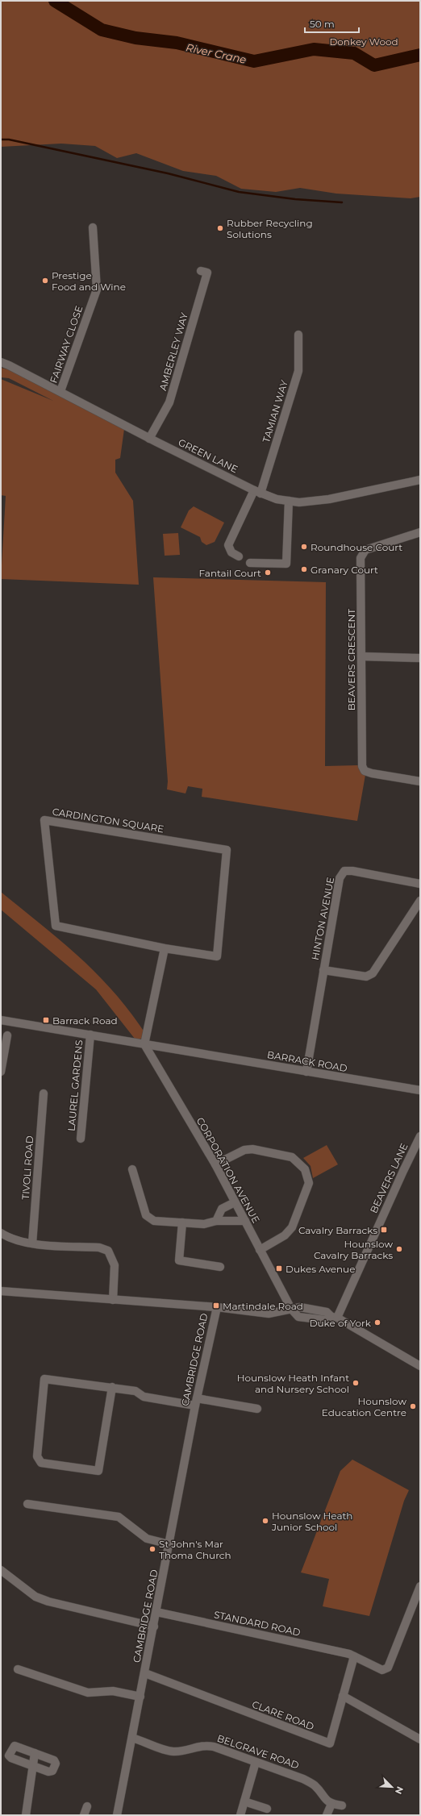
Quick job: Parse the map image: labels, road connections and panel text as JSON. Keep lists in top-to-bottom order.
{
  "streets": {
    "street": [
      "FAIRWAY CLOSE",
      "AMBERLEY WAY",
      "TAMIAN WAY",
      "GREEN LANE",
      "BEAVERS CRESCENT",
      "CARDINGTON SQUARE",
      "HINTON AVENUE",
      "BARRACK ROAD",
      "LAUREL GARDENS",
      "TIVOLI ROAD",
      "CORPORATION AVENUE",
      "BEAVERS LANE",
      "CAMBRIDGE ROAD",
      "STANDARD ROAD",
      "CLARE ROAD",
      "BELGRAVE ROAD"
    ]
  },
  "crossings": [
    ["FAIRWAY CLOSE", "GREEN LANE"],
    ["AMBERLEY WAY", "GREEN LANE"],
    ["TAMIAN WAY", "GREEN LANE"],
    ["HINTON AVENUE", "BARRACK ROAD"],
    ["BARRACK ROAD", "LAUREL GARDENS"],
    ["BARRACK ROAD", "CORPORATION AVENUE"],
    ["CAMBRIDGE ROAD", "STANDARD ROAD"],
    ["CAMBRIDGE ROAD", "CLARE ROAD"],
    ["CAMBRIDGE ROAD", "BELGRAVE ROAD"],
    ["STANDARD ROAD", "CLARE ROAD"]
  ],
  "water": ["River Crane"],
  "parks": ["Donkey Wood"],
  "places": {
    "other": [
      "Rubber Recycling Solutions",
      "Prestige Food and Wine",
      "Roundhouse Court",
      "Granary Court",
      "Fantail Court",
      "Hounslow Cavalry Barracks",
      "Duke of York",
      "Hounslow Heath Infant and Nursery School",
      "Hounslow Education Centre",
      "Hounslow Heath Junior School",
      "St John's Mar Thoma Church"
    ],
    "transit": [
      "Barrack Road",
      "Cavalry Barracks",
      "Dukes Avenue",
      "Martindale Road"
    ]
  },
  "scale_bar": "50 m",
  "north": "bottom right"
}
